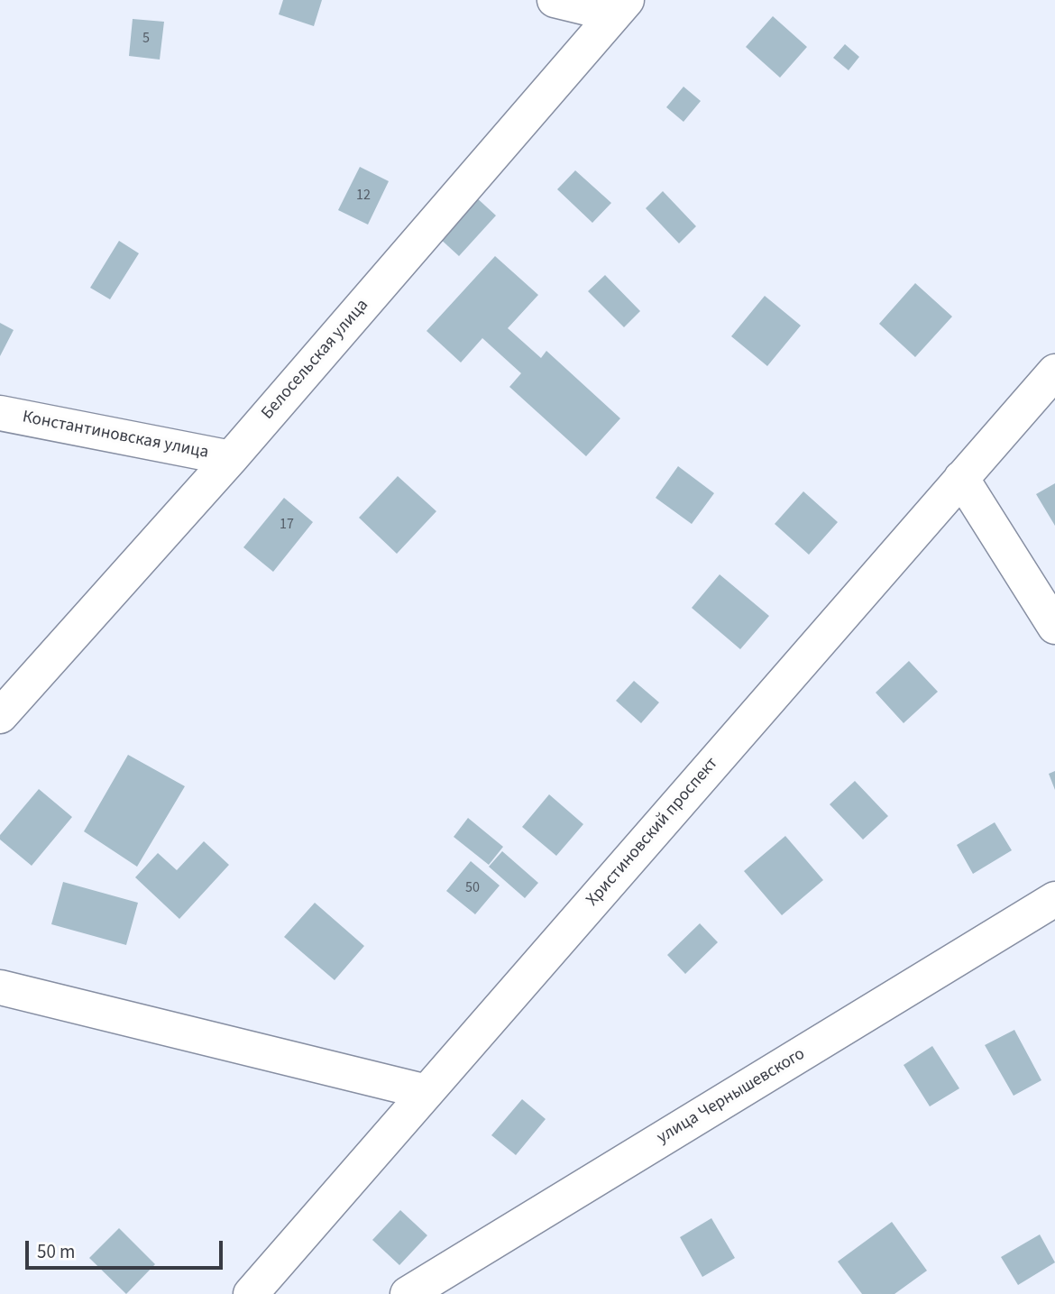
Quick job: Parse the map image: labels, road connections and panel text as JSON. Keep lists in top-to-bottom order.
{
  "streets": {
    "street": [
      "Белосельская улица",
      "Константиновская улица",
      "Христиновский проспект",
      "улица Чернышевского"
    ]
  },
  "crossings": [
    ["Белосельская улица", "Константиновская улица"]
  ],
  "house_numbers": [
    "5",
    "12",
    "17",
    "50"
  ],
  "scale_bar": "50 m"
}
